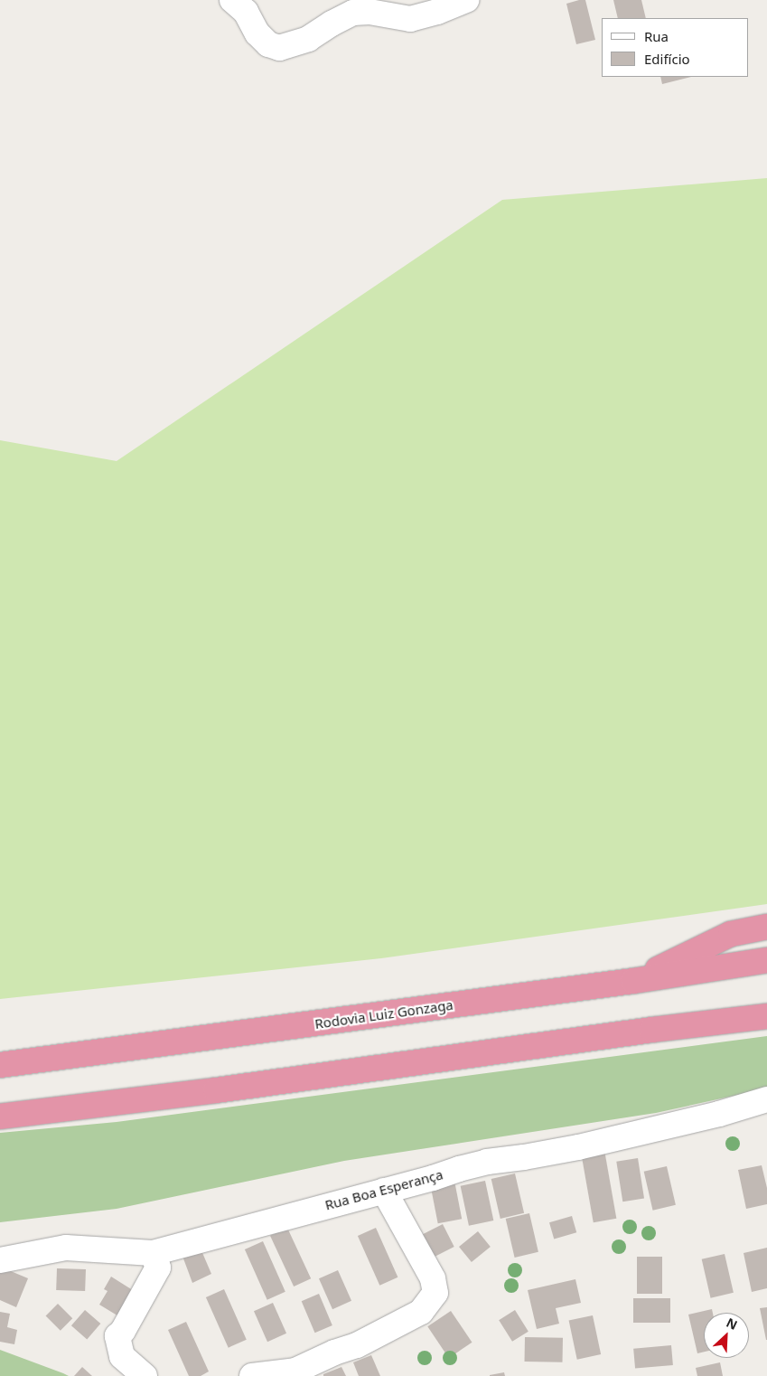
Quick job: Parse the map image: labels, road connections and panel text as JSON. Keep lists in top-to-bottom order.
{
  "streets": {
    "highway": ["Rodovia Luiz Gonzaga"],
    "street": ["Rua Boa Esperança"]
  },
  "legend": ["Rua", "Edifício"],
  "north": "top right"
}
